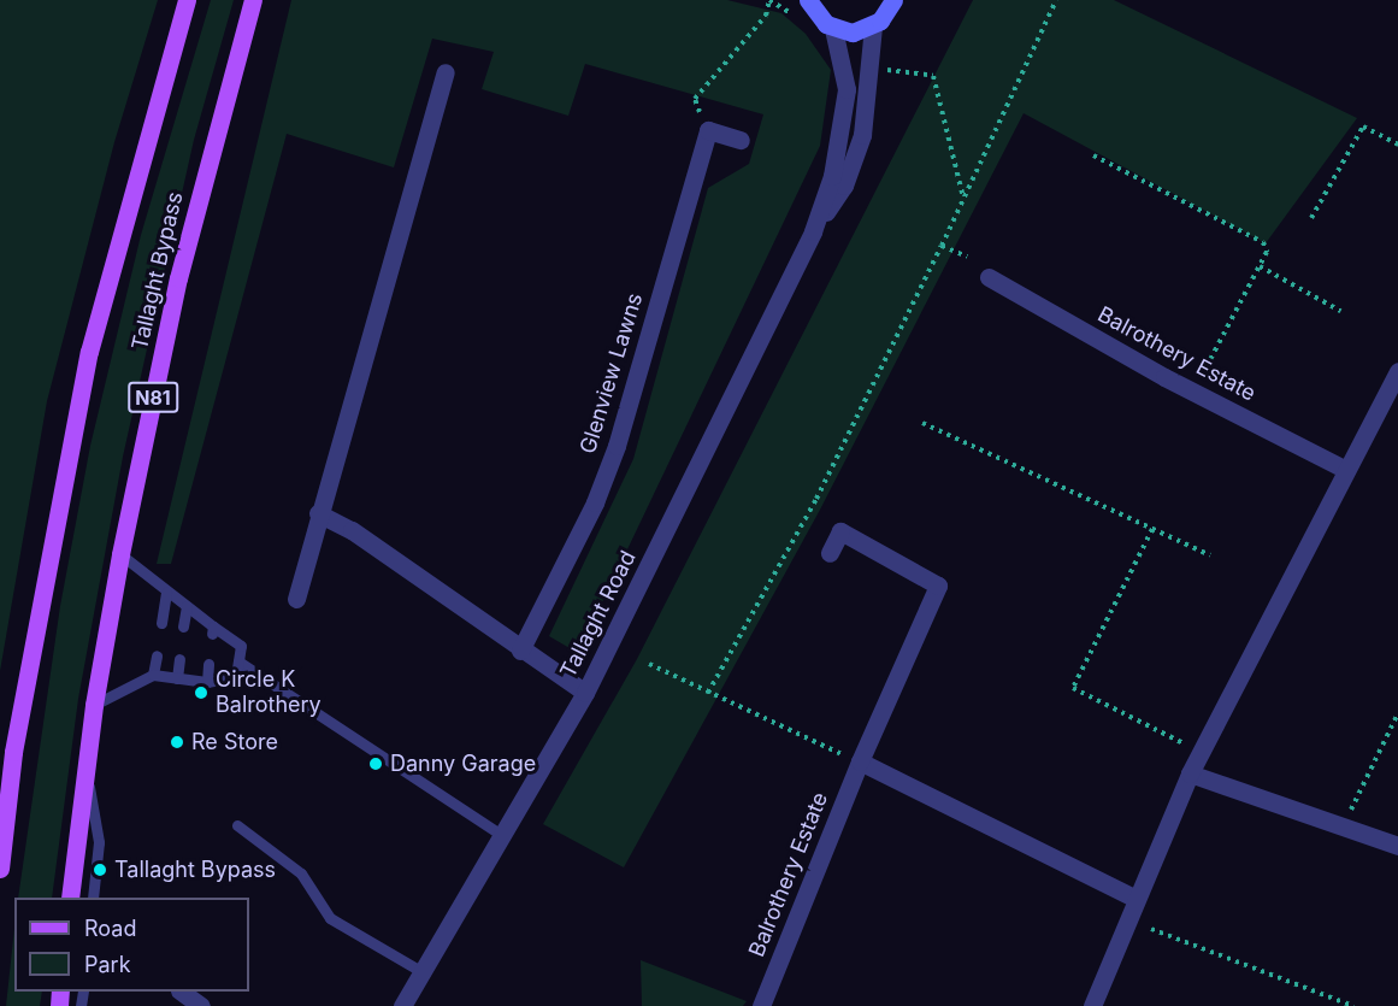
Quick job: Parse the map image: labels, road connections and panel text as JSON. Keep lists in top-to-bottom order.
{
  "streets": {
    "main road": ["Tallaght Bypass", "N81"],
    "street": ["Balrothery Estate", "Glenview Lawns", "Tallaght Road"]
  },
  "crossings": [
    ["Tallaght Bypass", "N81"]
  ],
  "places": [
    "Circle K Balrothery",
    "Re Store",
    "Danny Garage",
    "Tallaght Bypass"
  ],
  "legend": ["Road", "Park"]
}
